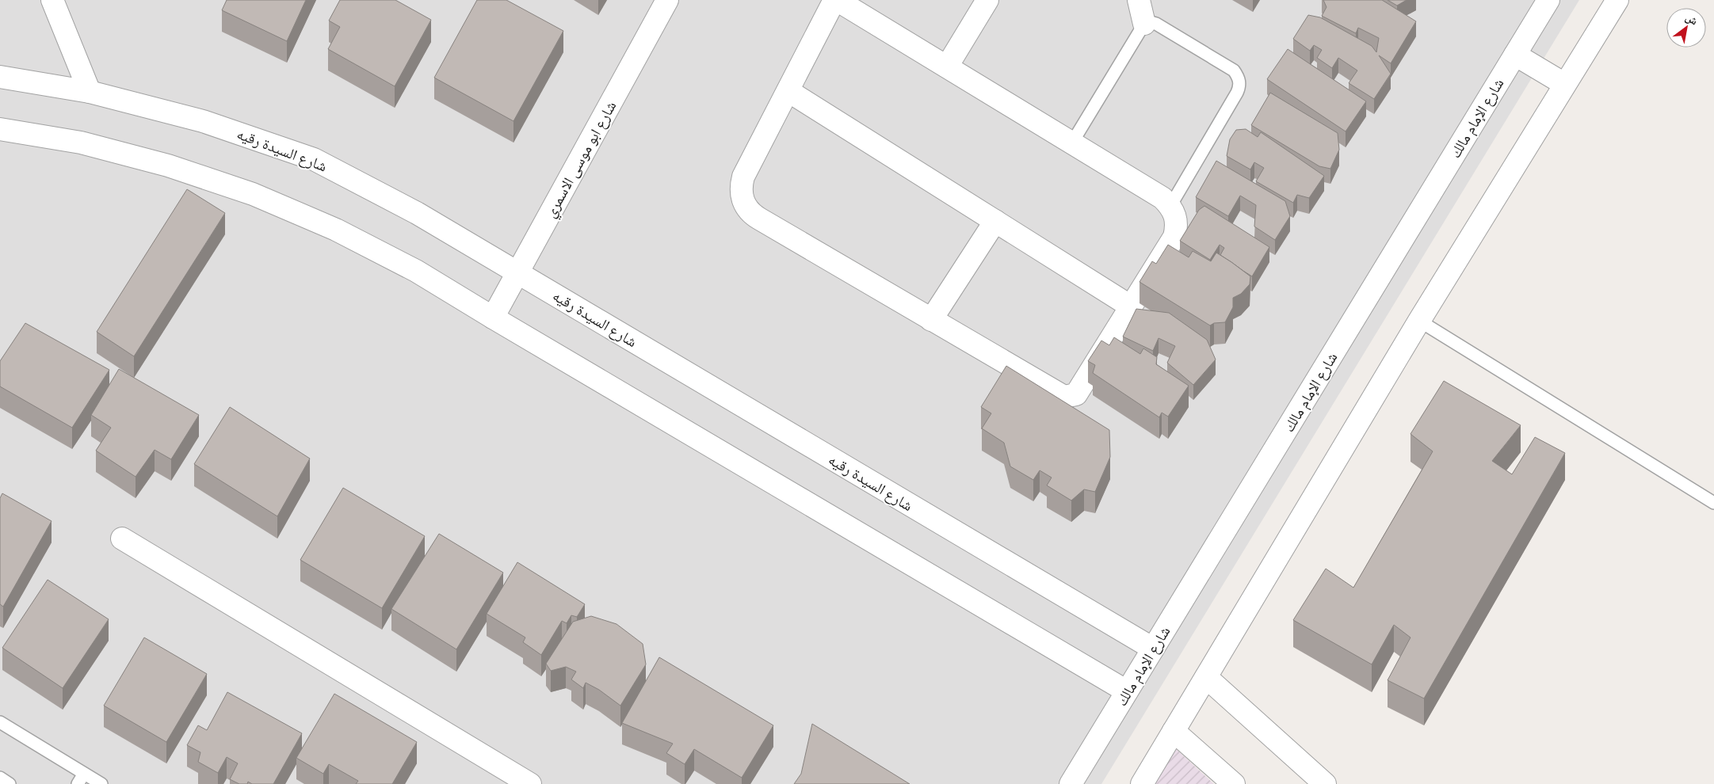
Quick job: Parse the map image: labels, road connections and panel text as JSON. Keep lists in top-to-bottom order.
{
  "streets": {
    "street": ["شارع الإمام مالك", "شارع السيدة رقيه", "شارع ابو موسى الاسمري"]
  },
  "crossings": [
    ["شارع الإمام مالك", "شارع السيدة رقيه"],
    ["شارع السيدة رقيه", "شارع ابو موسى الاسمري"]
  ],
  "north": "top right"
}
